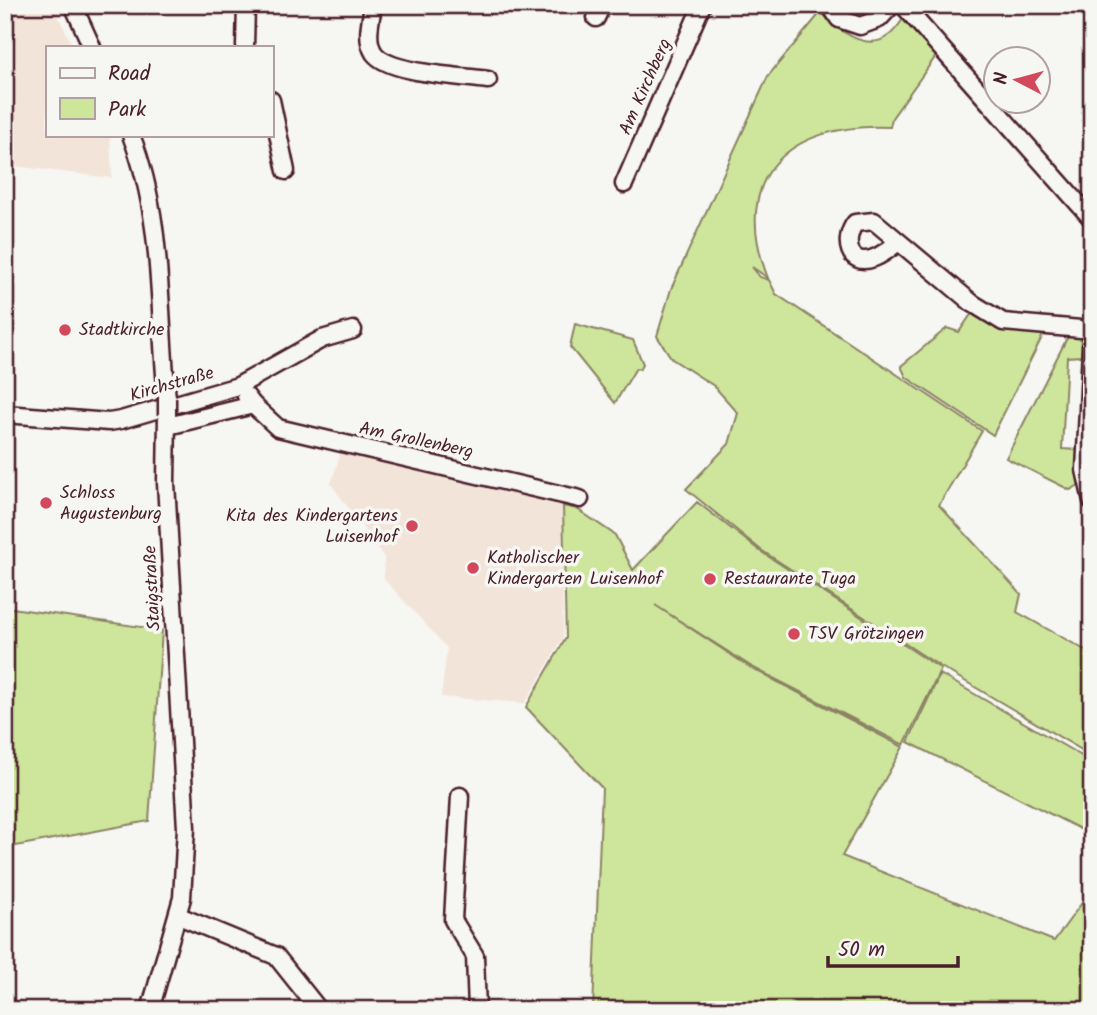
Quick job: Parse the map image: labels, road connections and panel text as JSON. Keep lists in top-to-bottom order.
{
  "streets": {
    "street": [
      "Am Kirchberg",
      "Kirchstraße",
      "Am Grollenberg",
      "Staigstraße"
    ]
  },
  "crossings": [
    ["Kirchstraße", "Am Grollenberg"],
    ["Kirchstraße", "Staigstraße"]
  ],
  "places": [
    "Stadtkirche",
    "Schloss Augustenburg",
    "Kita des Kindergartens Luisenhof",
    "Katholischer Kindergarten Luisenhof",
    "Restaurante Tuga",
    "TSV Grötzingen"
  ],
  "legend": ["Road", "Park"],
  "scale_bar": "50 m",
  "north": "left"
}
